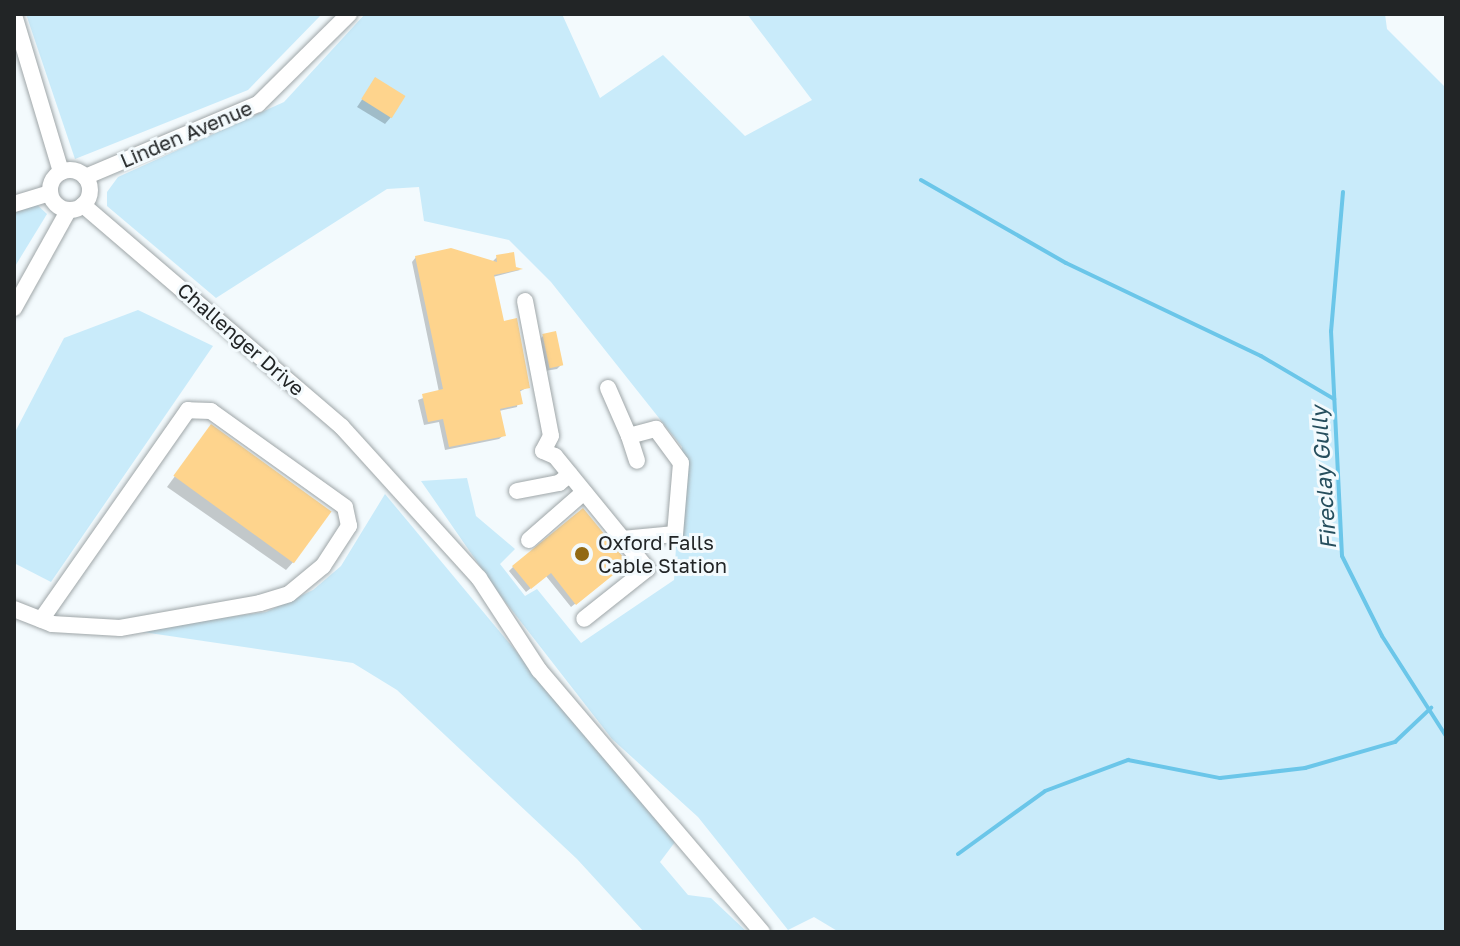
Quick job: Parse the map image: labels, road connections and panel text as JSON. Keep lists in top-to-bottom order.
{
  "streets": {
    "street": ["Linden Avenue", "Challenger Drive"]
  },
  "crossings": [
    ["Linden Avenue", "Challenger Drive"]
  ],
  "water": ["Fireclay Gully"],
  "places": ["Oxford Falls Cable Station"]
}
